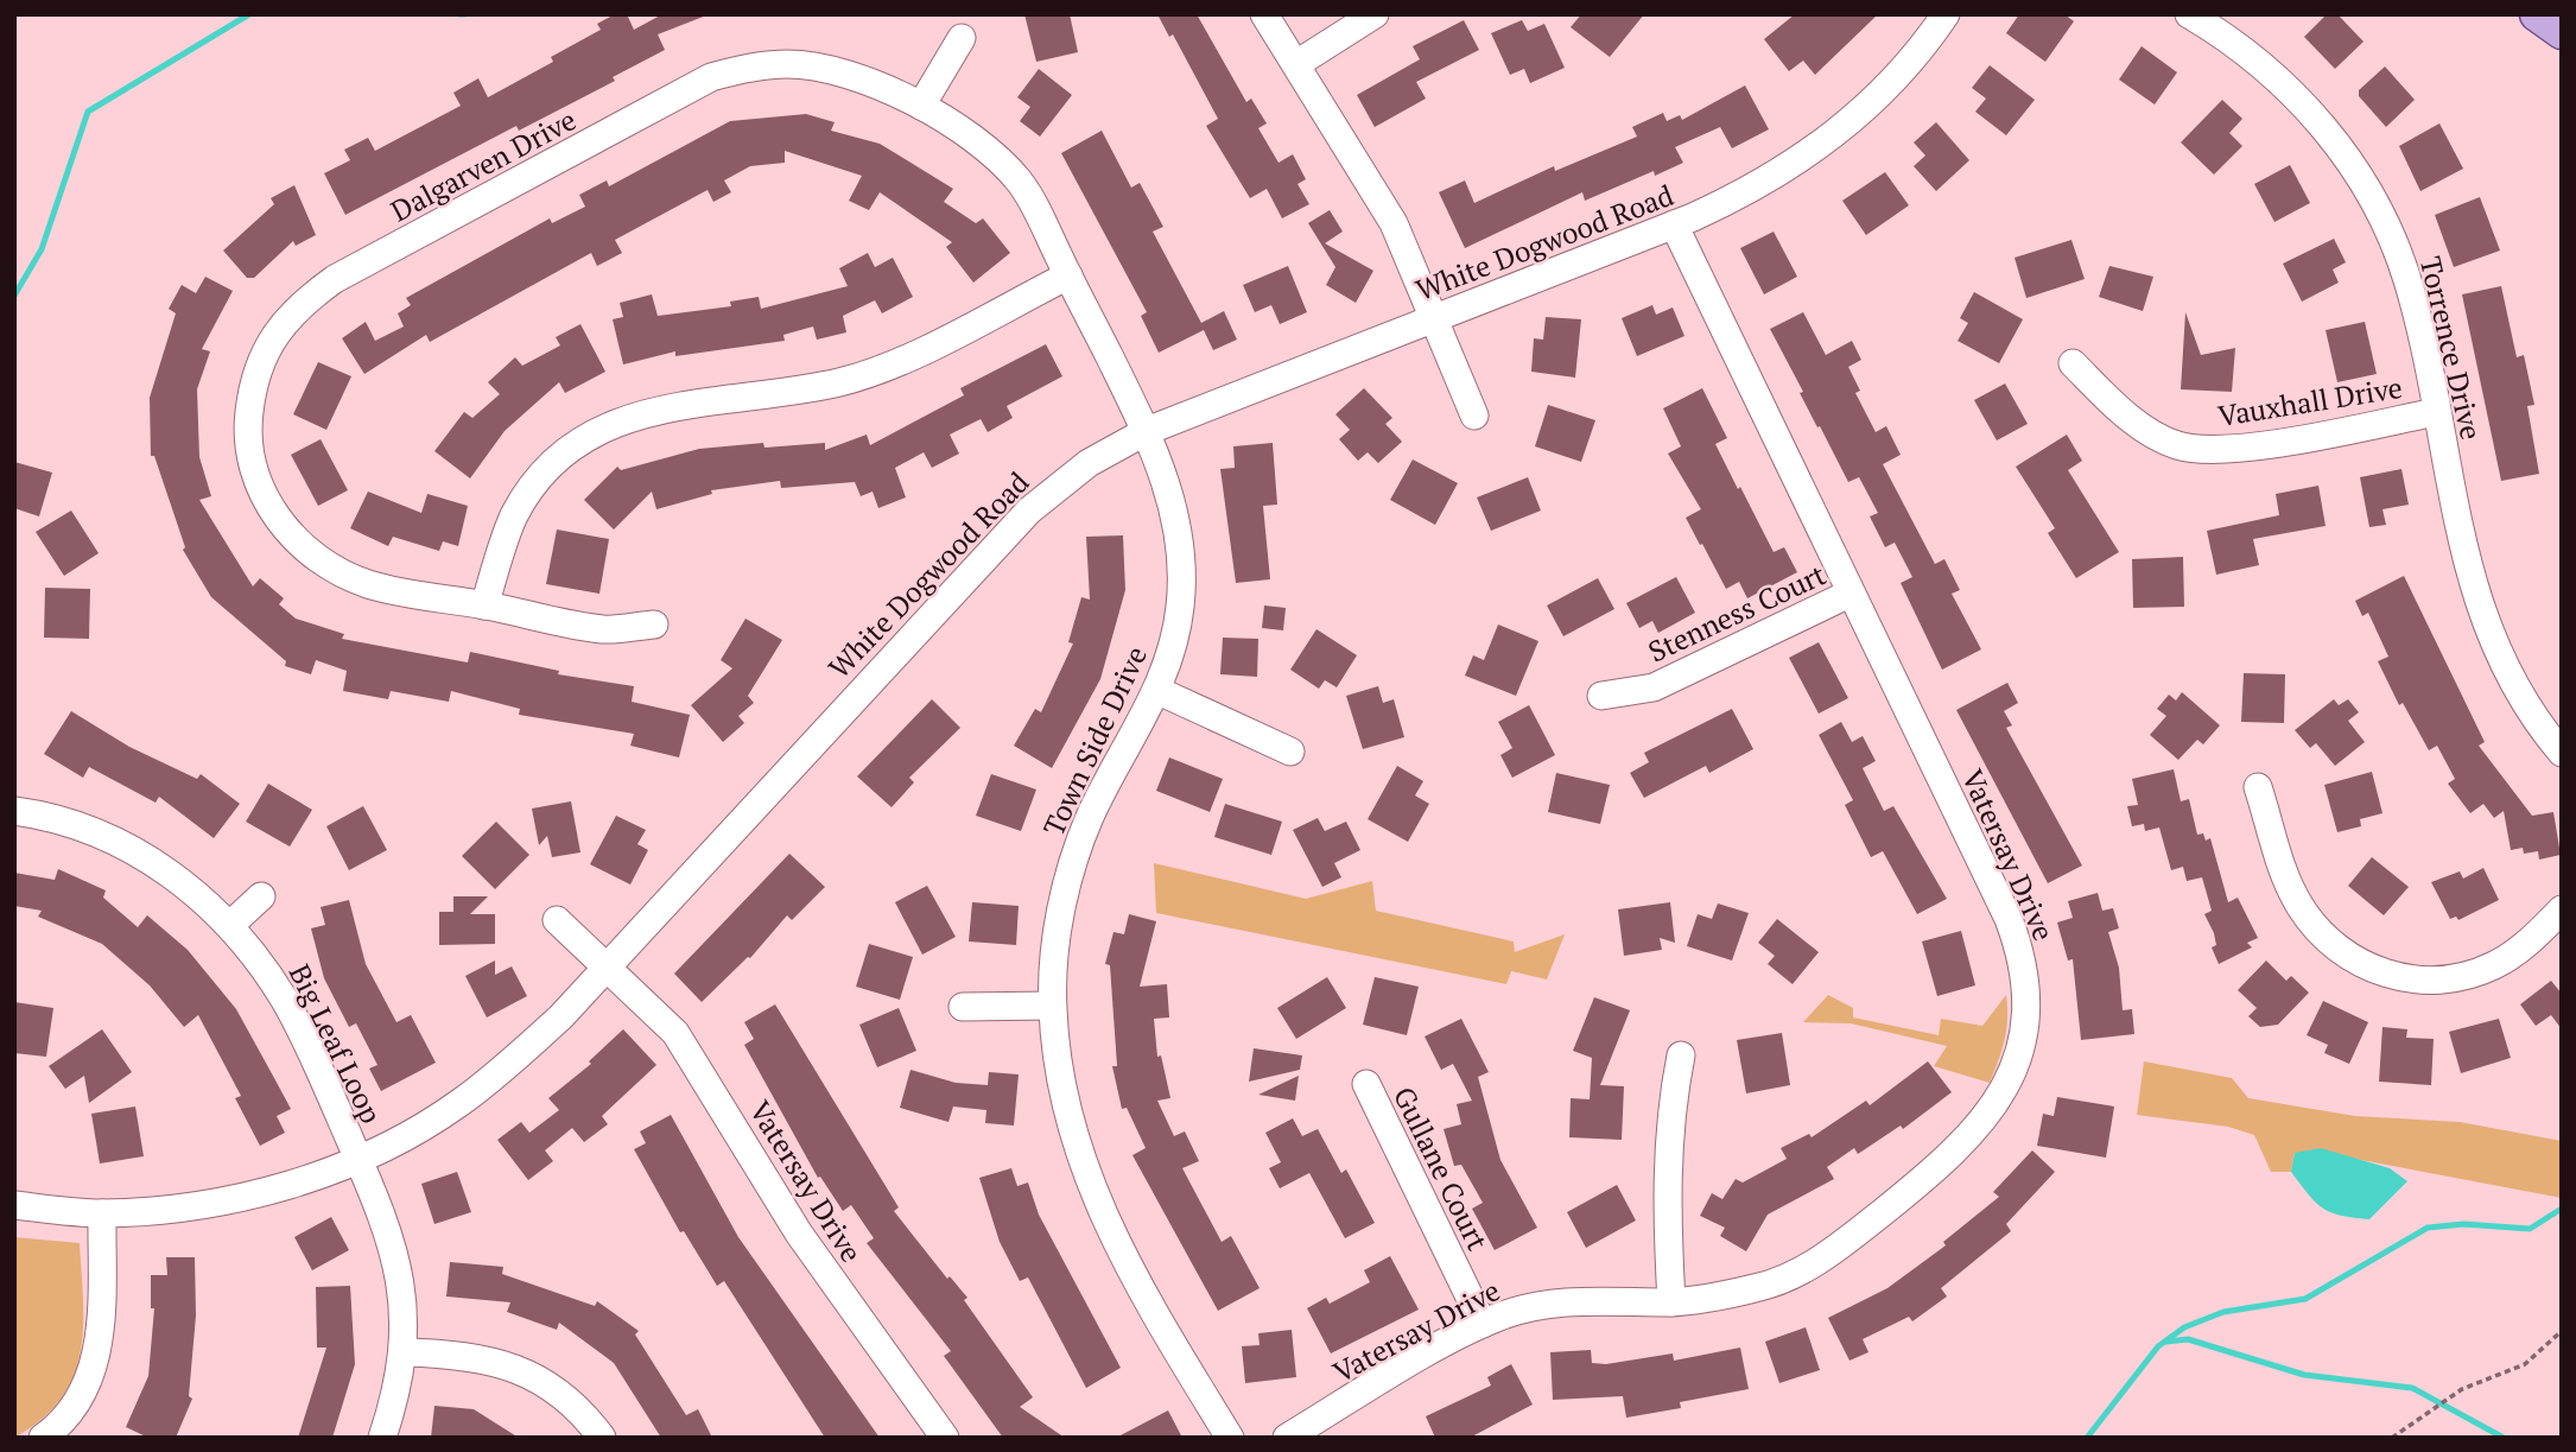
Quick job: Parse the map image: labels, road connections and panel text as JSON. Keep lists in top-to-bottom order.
{
  "streets": {
    "street": [
      "Dalgarven Drive",
      "White Dogwood Road",
      "Torrence Drive",
      "Vauxhall Drive",
      "Stenness Court",
      "Town Side Drive",
      "Vatersay Drive",
      "Big Leaf Loop",
      "Gullane Court"
    ]
  },
  "crossings": [
    ["Dalgarven Drive", "White Dogwood Road"],
    ["Dalgarven Drive", "Town Side Drive"],
    ["White Dogwood Road", "Town Side Drive"],
    ["White Dogwood Road", "Vatersay Drive"],
    ["White Dogwood Road", "Big Leaf Loop"],
    ["Torrence Drive", "Vauxhall Drive"],
    ["Stenness Court", "Vatersay Drive"],
    ["Vatersay Drive", "Gullane Court"]
  ]
}
